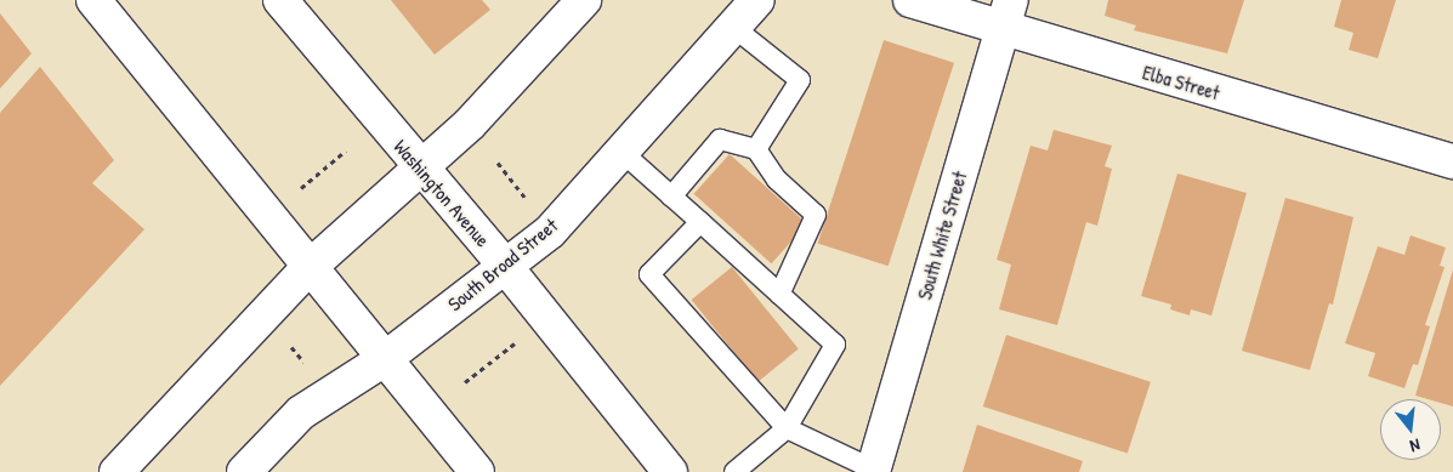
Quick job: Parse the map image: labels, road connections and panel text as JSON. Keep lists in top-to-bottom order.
{
  "streets": {
    "street": [
      "Elba Street",
      "Washington Avenue",
      "South White Street",
      "South Broad Street"
    ]
  },
  "crossings": [
    ["Elba Street", "South White Street"],
    ["Washington Avenue", "South Broad Street"]
  ],
  "north": "bottom"
}
